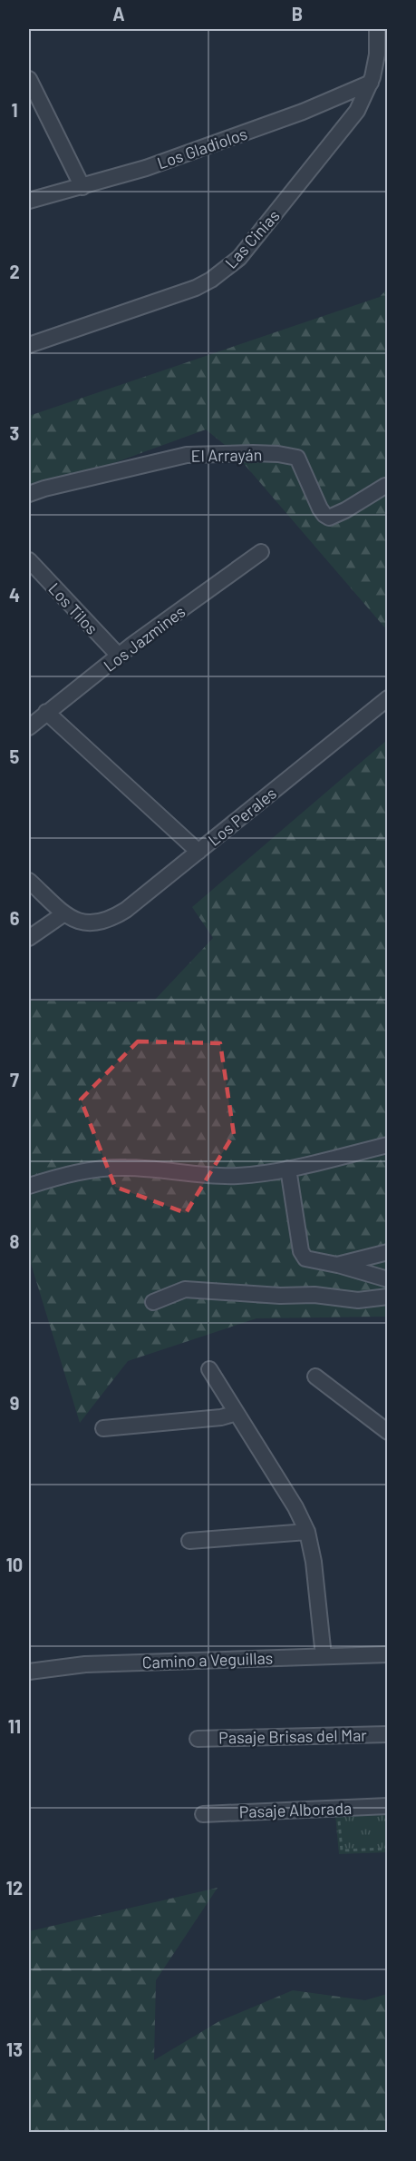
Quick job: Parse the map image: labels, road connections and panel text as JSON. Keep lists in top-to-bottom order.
{
  "streets": {
    "street": [
      "Los Gladiolos",
      "Las Cinias",
      "El Arrayán",
      "Los Tilos",
      "Los Jazmines",
      "Los Perales",
      "Camino a Veguillas",
      "Pasaje Brisas del Mar",
      "Pasaje Alborada"
    ]
  },
  "crossings": [
    ["Los Gladiolos", "Las Cinias"],
    ["Los Tilos", "Los Jazmines"]
  ],
  "grid": {
    "columns": ["A", "B"],
    "rows": [
      "1",
      "2",
      "3",
      "4",
      "5",
      "6",
      "7",
      "8",
      "9",
      "10",
      "11",
      "12",
      "13"
    ]
  }
}
